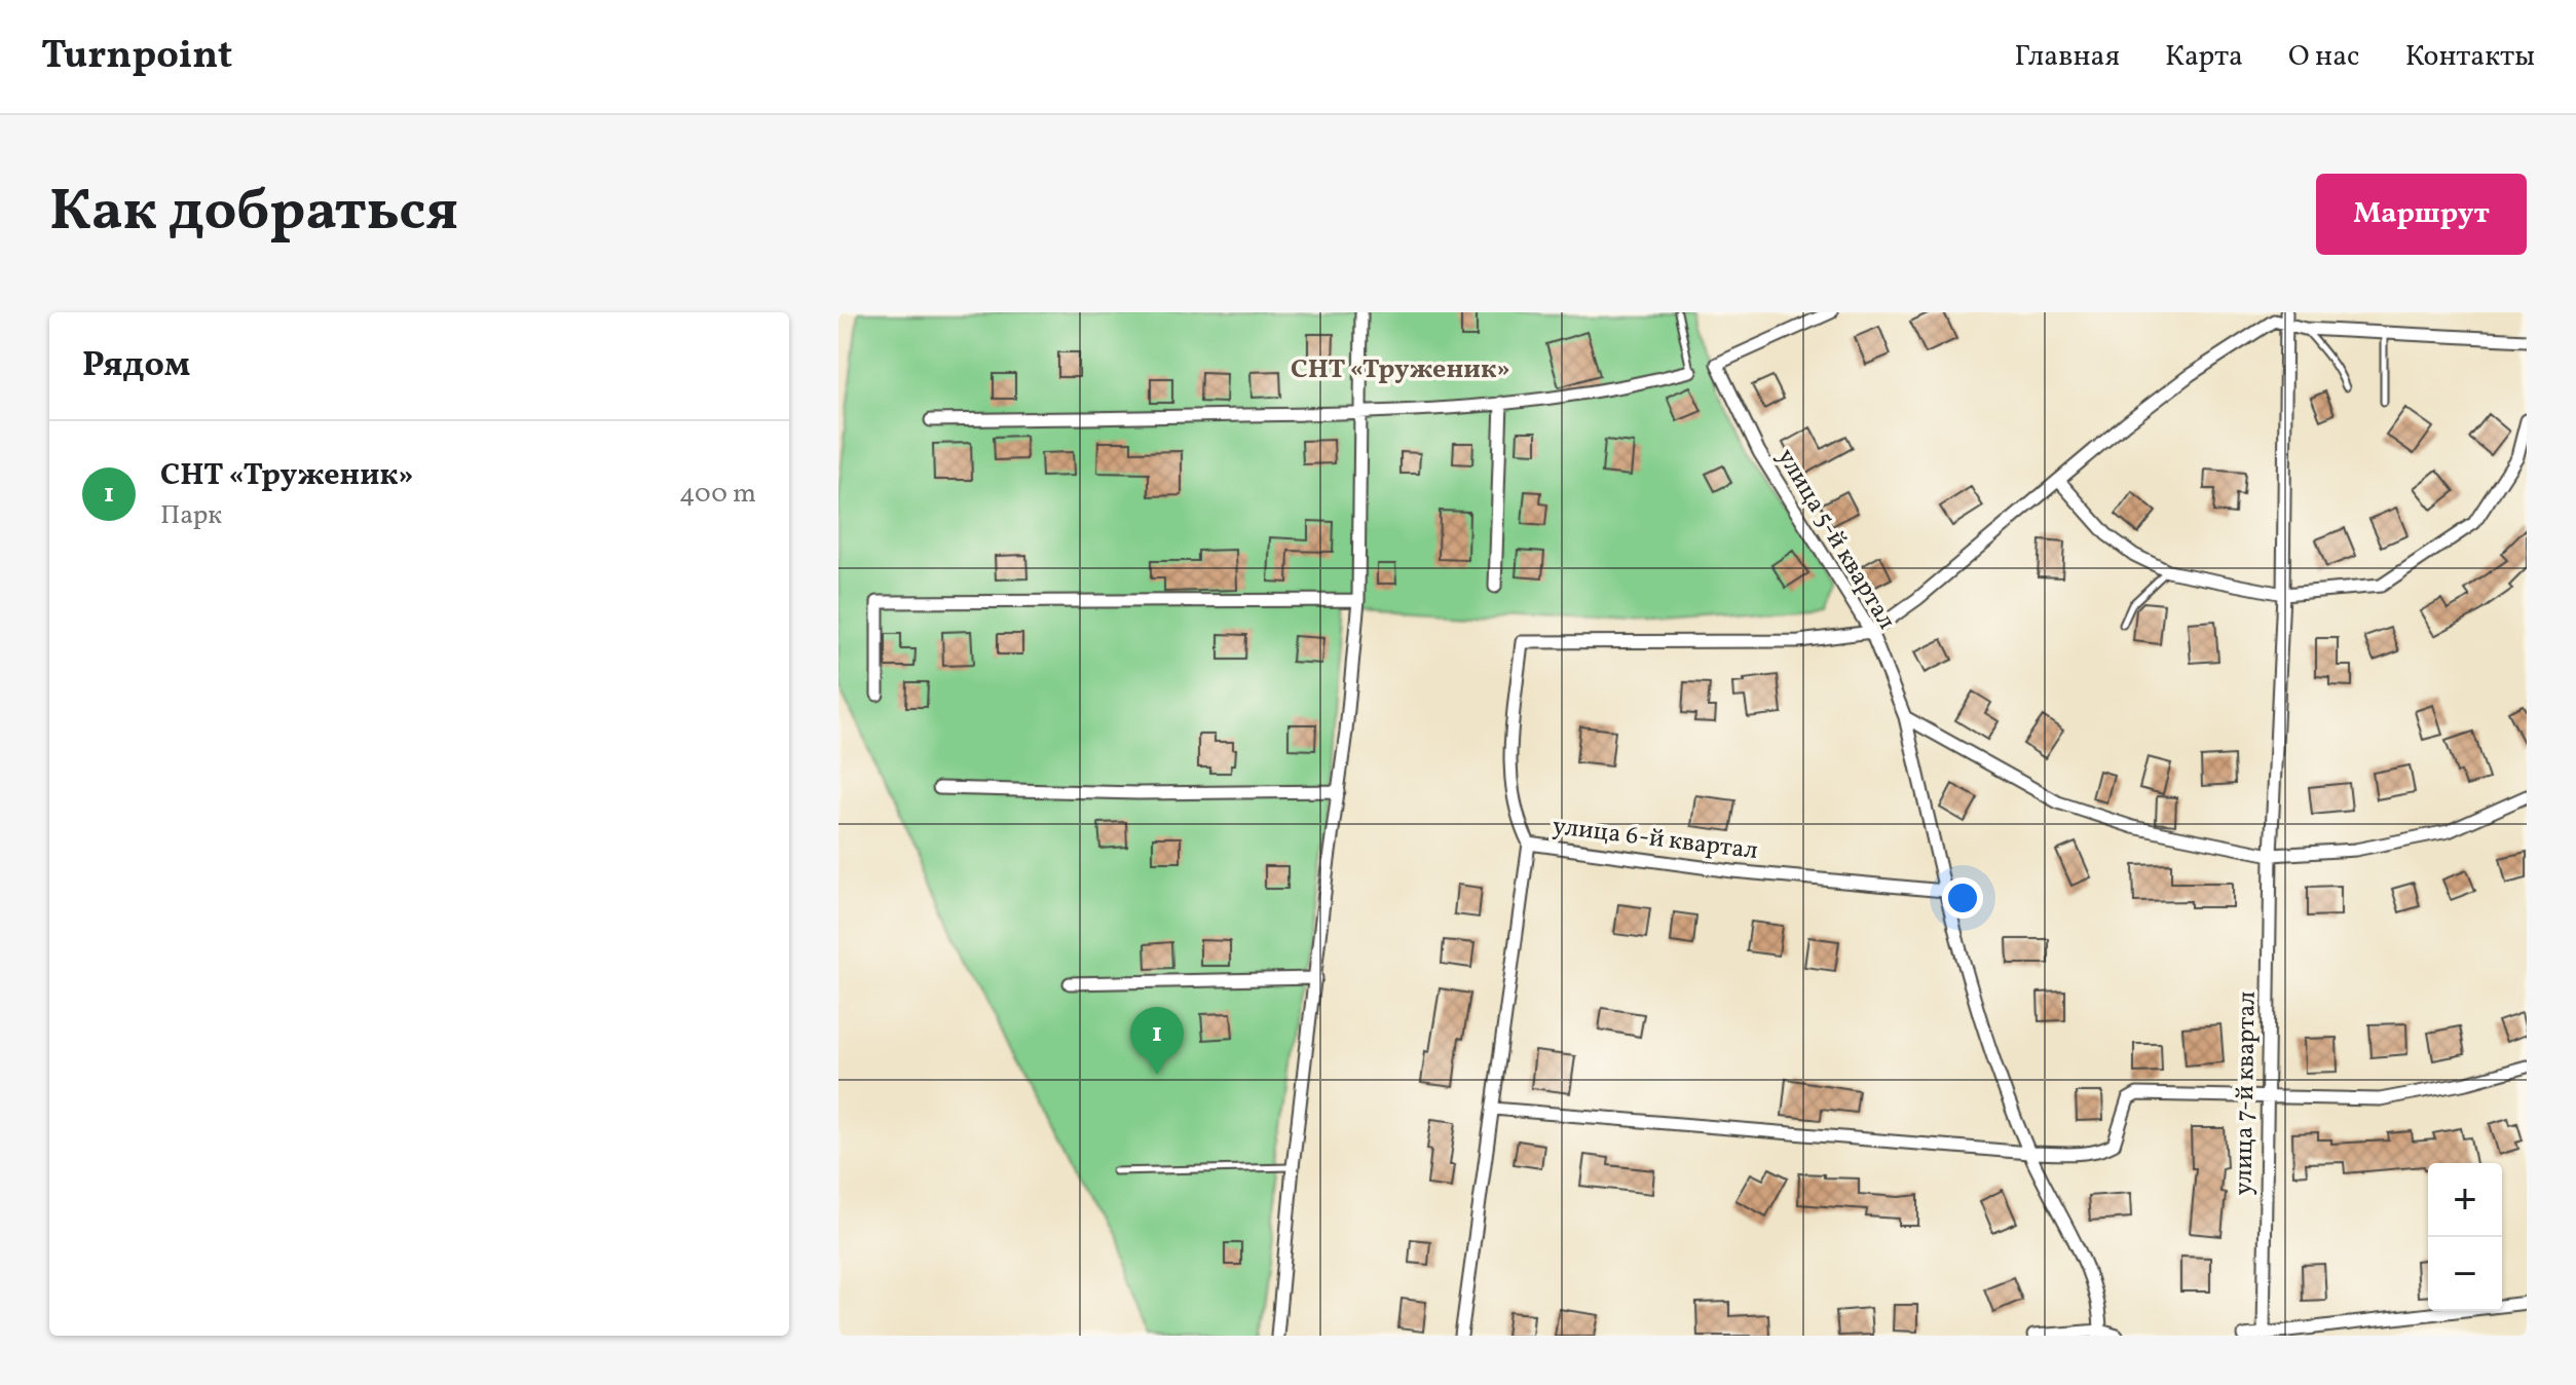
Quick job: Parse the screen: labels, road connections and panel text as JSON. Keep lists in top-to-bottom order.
{
  "streets": {
    "street": ["улица 5-й квартал", "улица 6-й квартал", "улица 7-й квартал"]
  },
  "districts": ["СНТ «Труженик»"],
  "page": {
    "header": "Turnpoint",
    "nav": [
      "Главная",
      "Карта",
      "О нас",
      "Контакты"
    ],
    "title": "Как добраться",
    "buttons": "Маршрут",
    "heading": "Рядом",
    "list": [
      {
        "mark": "1",
        "name": "СНТ «Труженик»",
        "note": "Парк",
        "value": "400 m"
      }
    ],
    "pins": "1",
    "map_buttons": ["+", "−"]
  }
}
